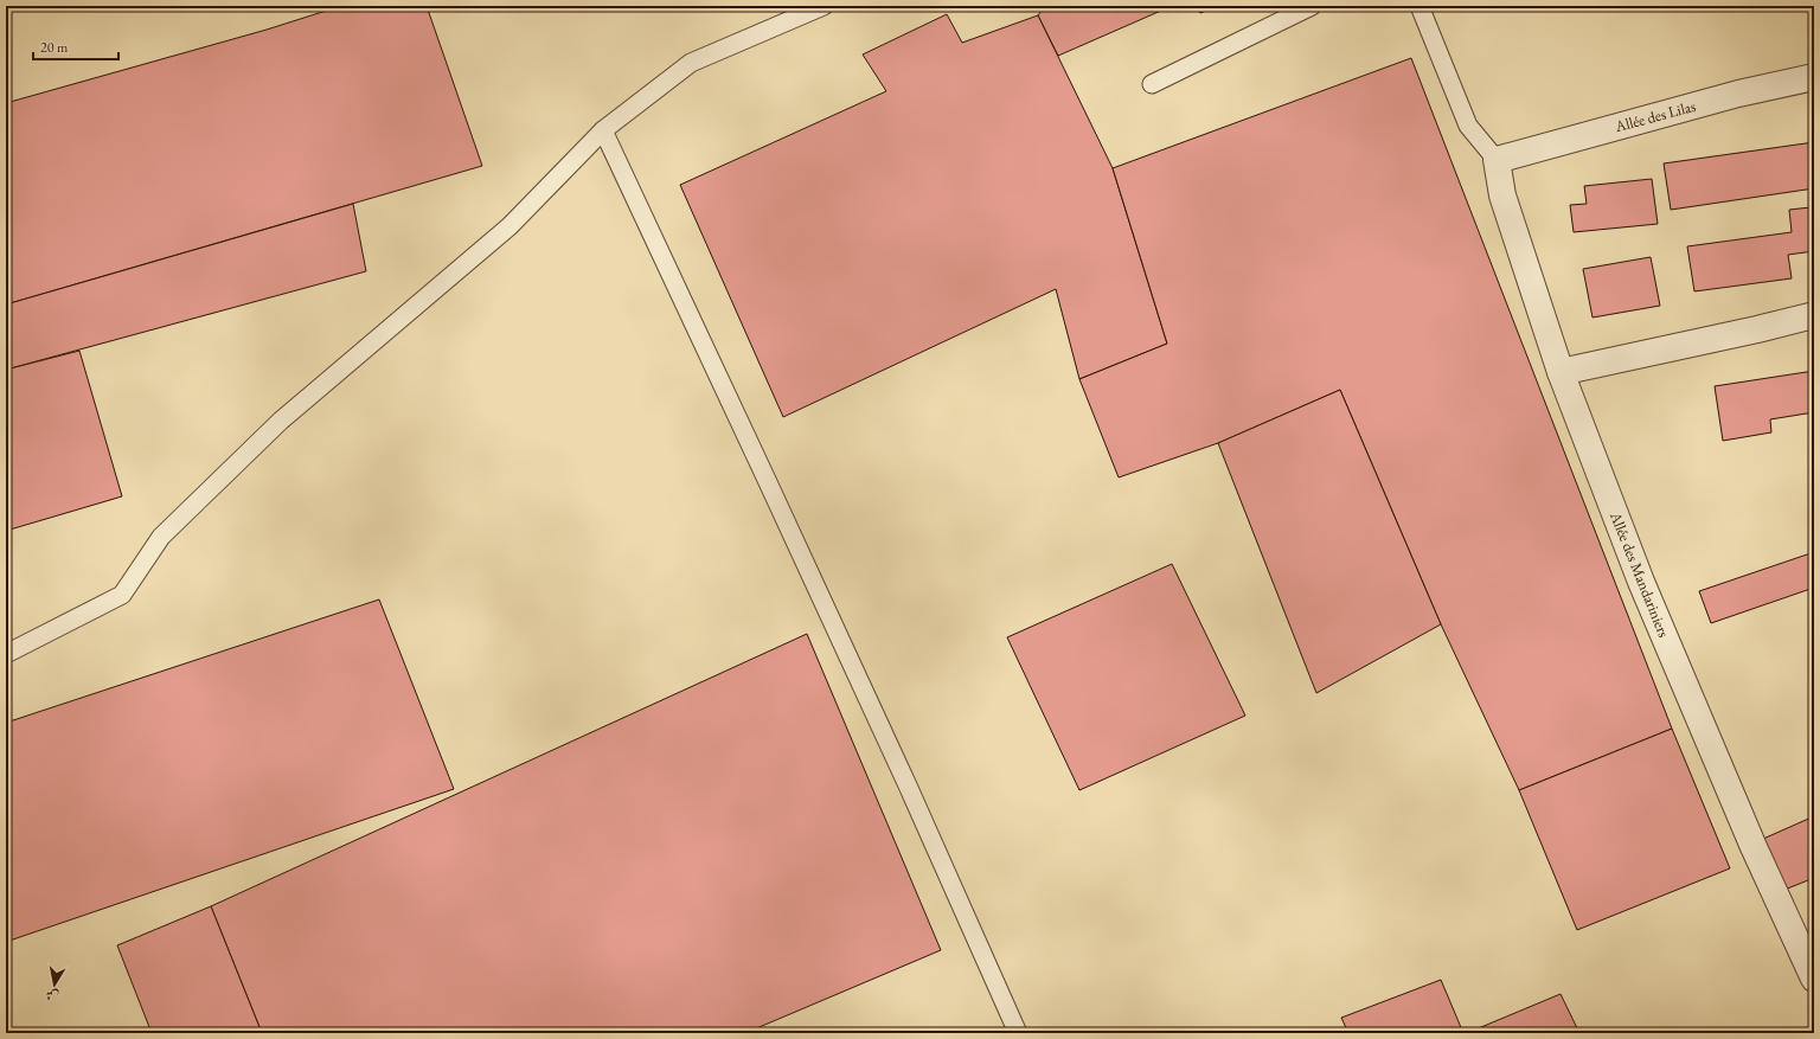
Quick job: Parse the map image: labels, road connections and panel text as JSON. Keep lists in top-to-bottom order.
{
  "streets": {
    "street": ["Allée des Lilas", "Allée des Mandariniers"]
  },
  "crossings": [
    ["Allée des Lilas", "Allée des Mandariniers"]
  ],
  "scale_bar": "20 m",
  "north": "bottom"
}
